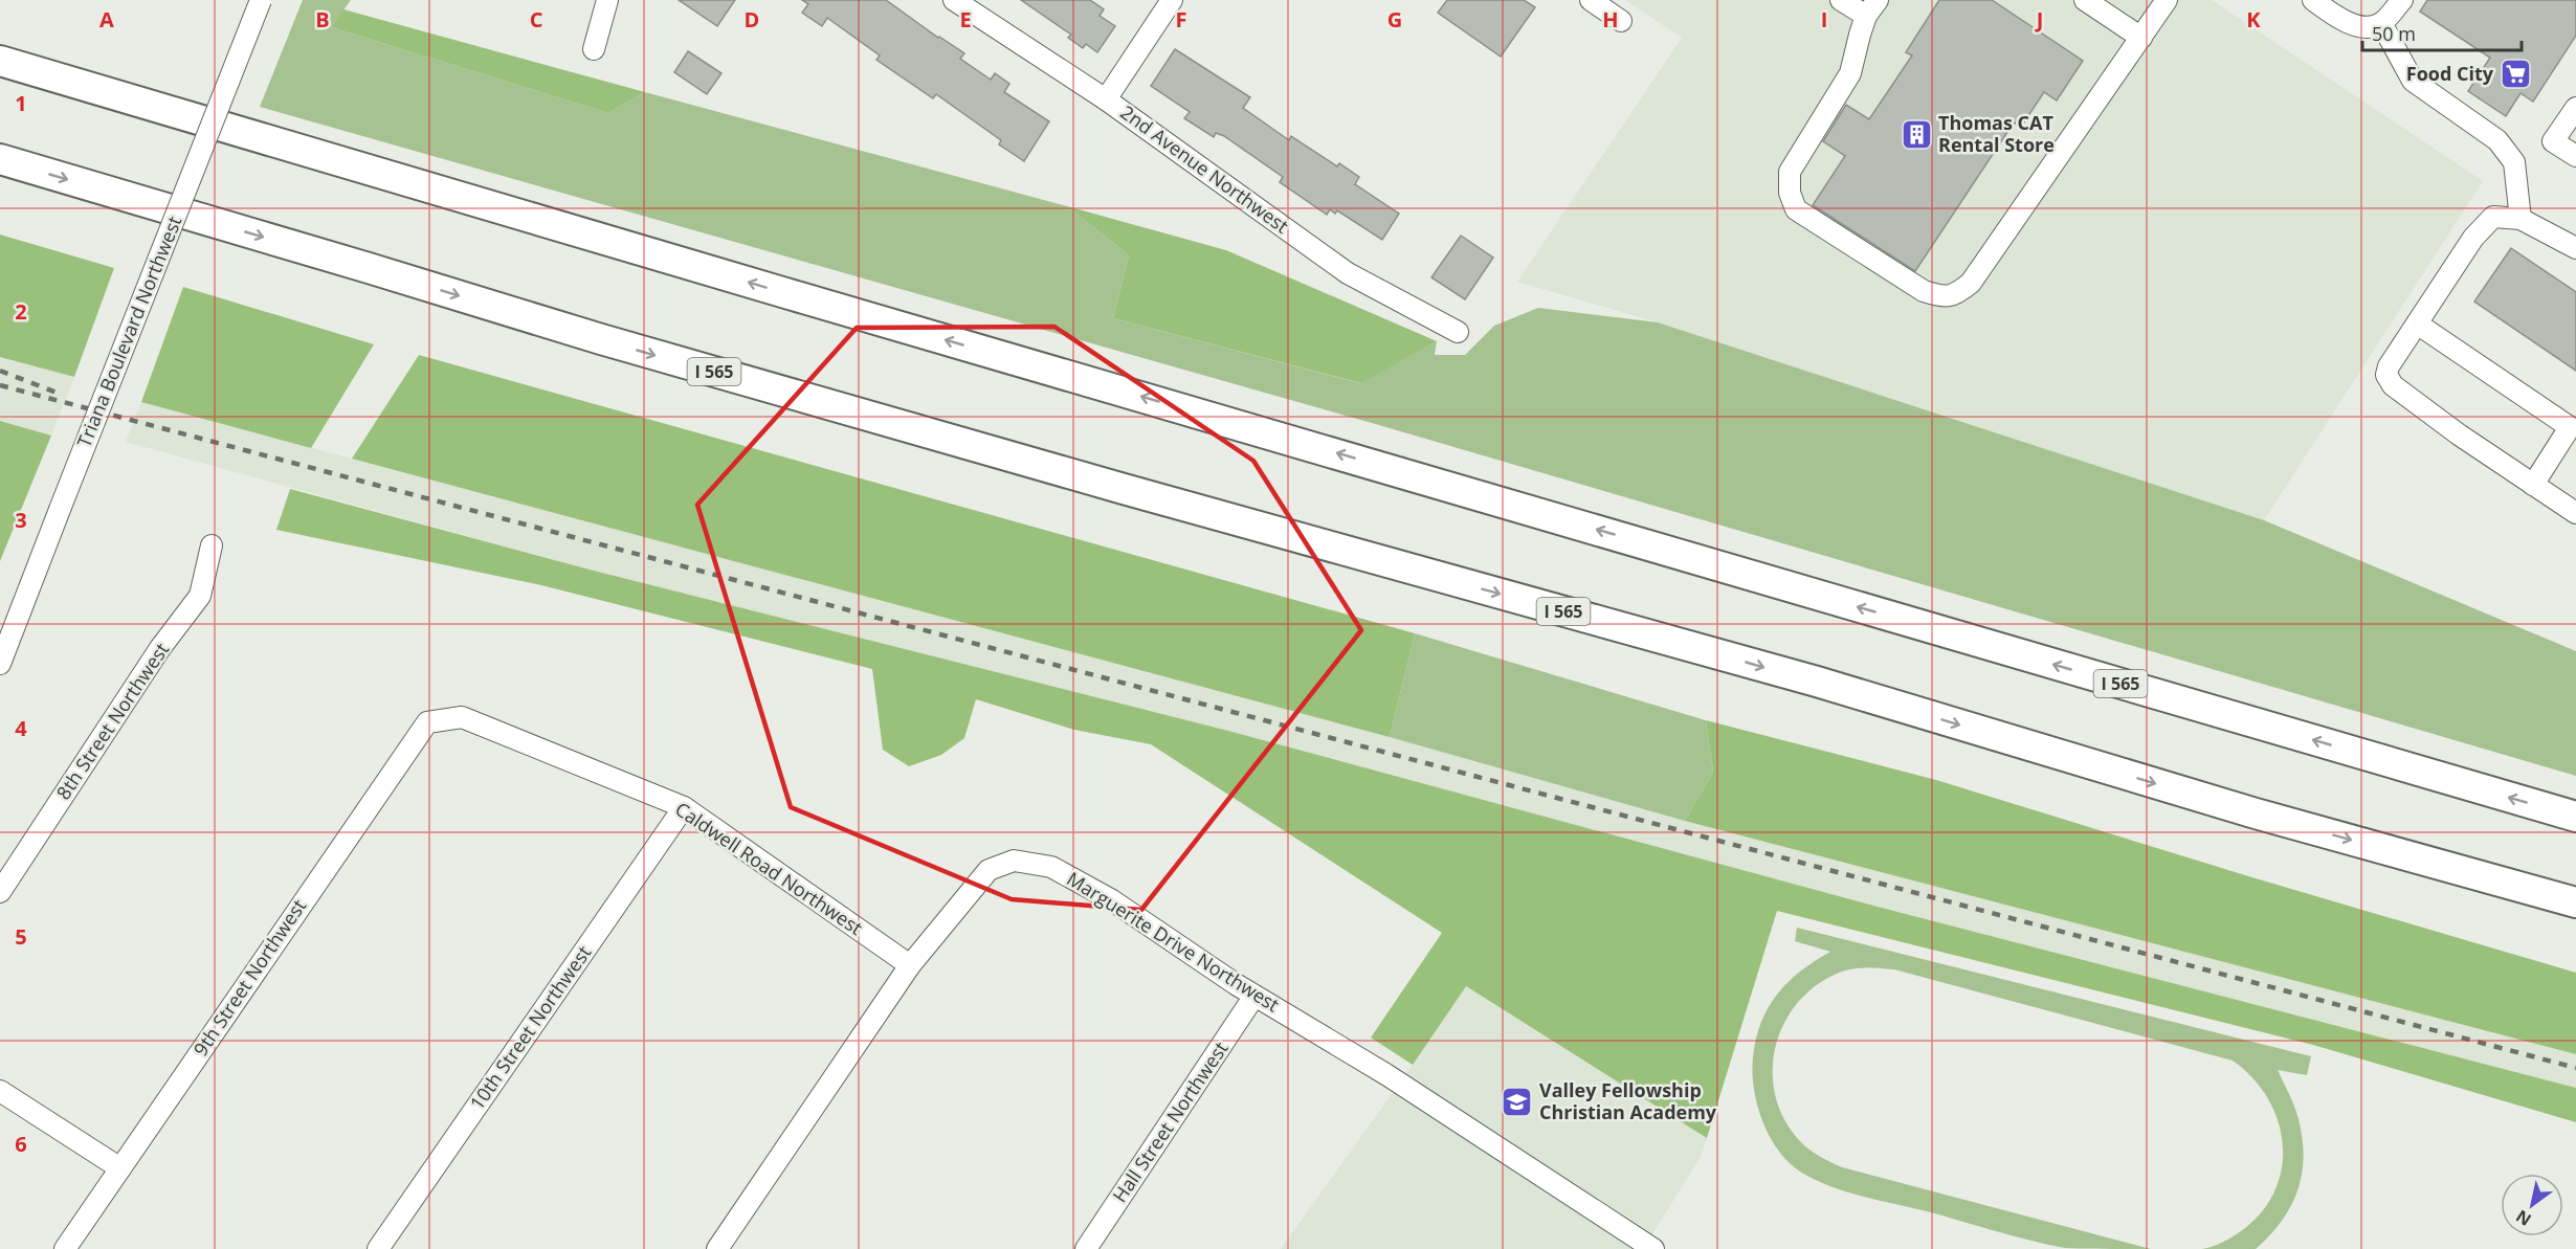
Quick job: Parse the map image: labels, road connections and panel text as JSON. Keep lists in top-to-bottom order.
{
  "streets": {
    "highway": ["I 565"],
    "street": [
      "2nd Avenue Northwest",
      "Triana Boulevard Northwest",
      "8th Street Northwest",
      "Caldwell Road Northwest",
      "Marguerite Drive Northwest",
      "9th Street Northwest",
      "10th Street Northwest",
      "Hall Street Northwest"
    ]
  },
  "crossings": [
    ["Caldwell Road Northwest", "Marguerite Drive Northwest"],
    ["Caldwell Road Northwest", "9th Street Northwest"],
    ["Caldwell Road Northwest", "10th Street Northwest"],
    ["Marguerite Drive Northwest", "Hall Street Northwest"]
  ],
  "places": {
    "supermarket": ["Food City"],
    "building": ["Thomas CAT Rental Store"],
    "school or university": ["Valley Fellowship Christian Academy"]
  },
  "scale_bar": "50 m",
  "north": "bottom left",
  "grid": {
    "columns": [
      "A",
      "B",
      "C",
      "D",
      "E",
      "F",
      "G",
      "H",
      "I",
      "J",
      "K"
    ],
    "rows": [
      "1",
      "2",
      "3",
      "4",
      "5",
      "6"
    ]
  }
}
